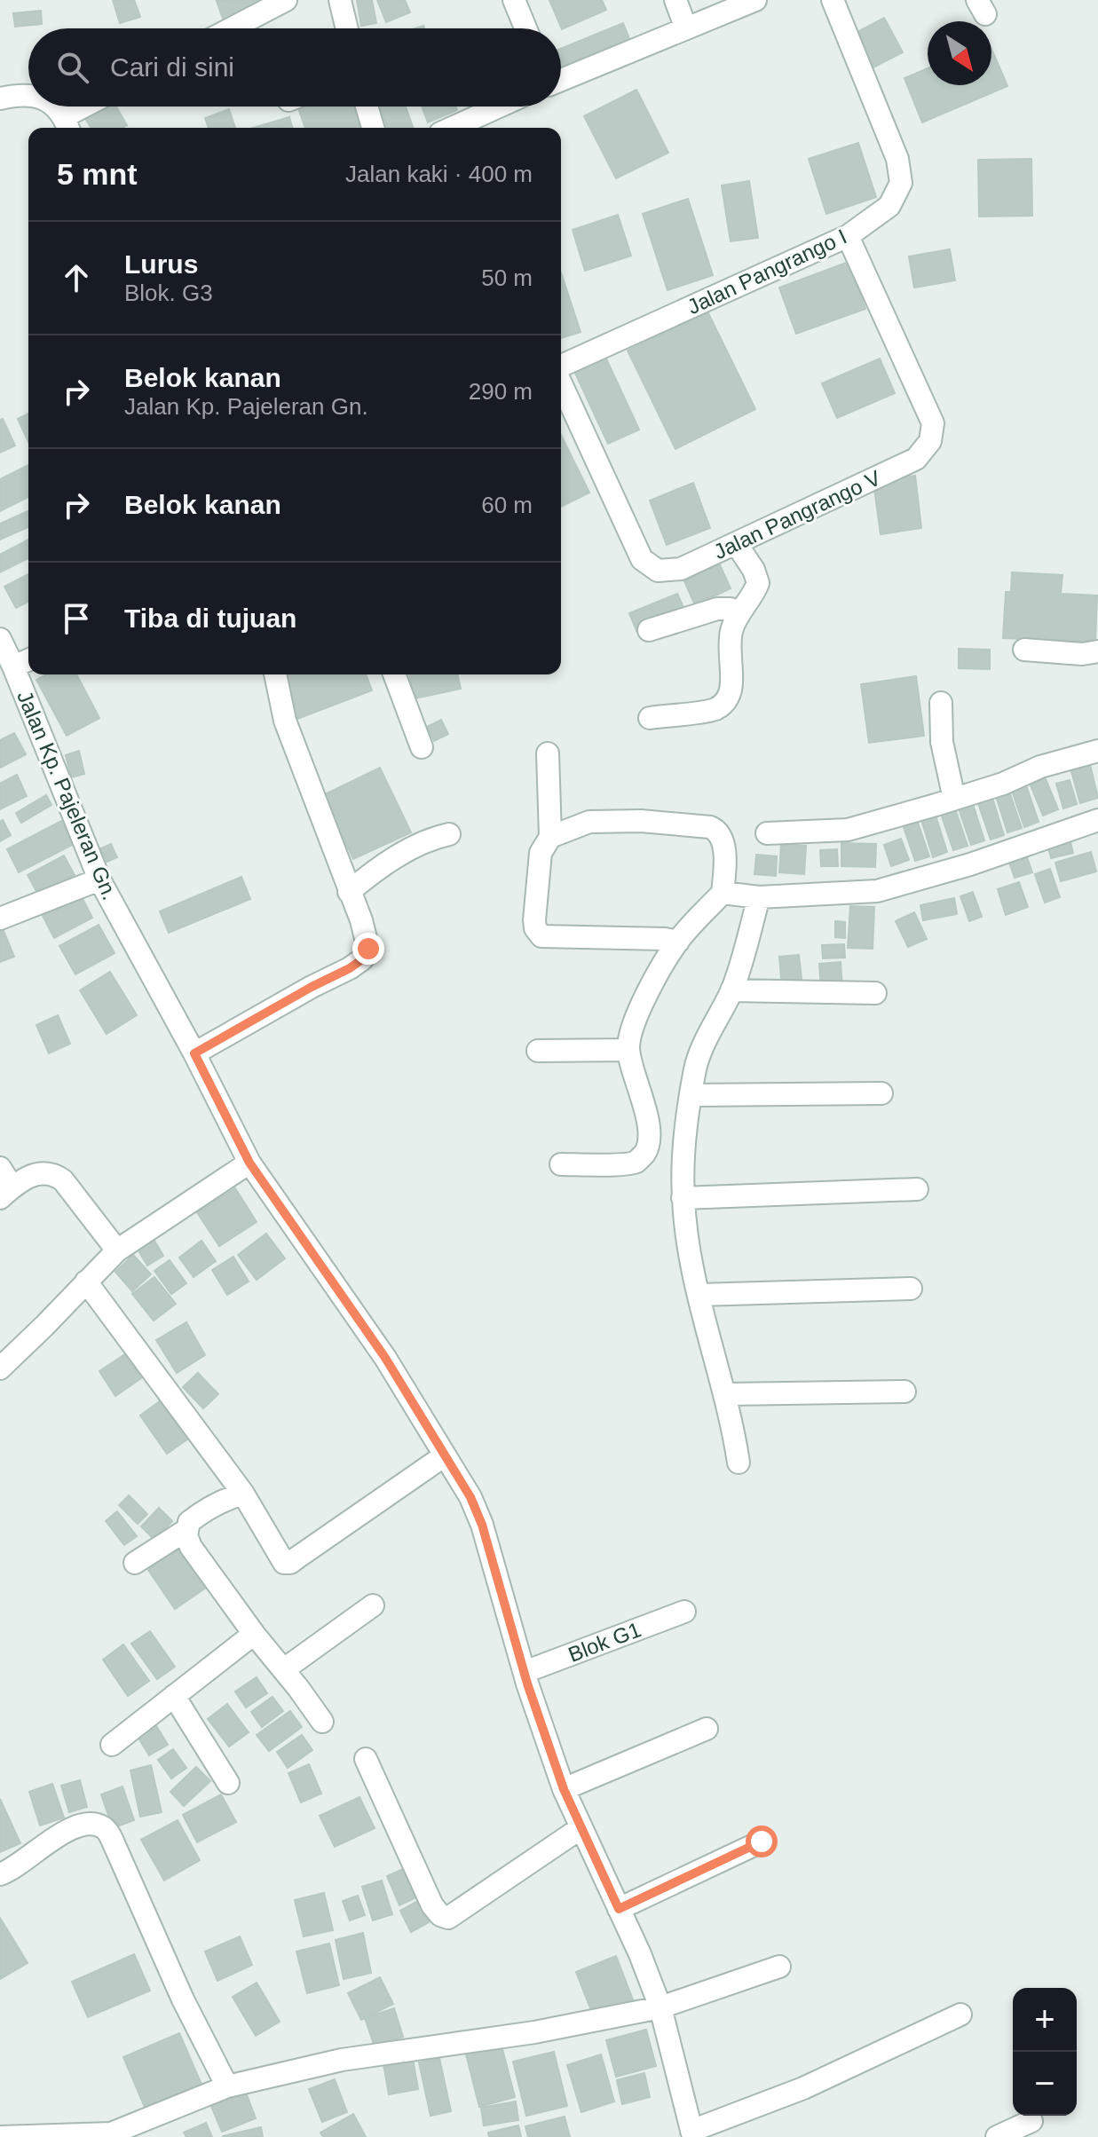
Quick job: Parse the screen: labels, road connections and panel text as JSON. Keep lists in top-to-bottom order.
{
  "streets": {
    "street": [
      "Jalan Pangrango I",
      "Jalan Pangrango V",
      "Jalan Kp. Pajeleran Gn.",
      "Blok G1"
    ]
  },
  "crossings": [
    ["Jalan Pangrango I", "Jalan Pangrango V"],
    ["Jalan Kp. Pajeleran Gn.", "Blok G1"]
  ],
  "north": "bottom right",
  "page": {
    "search": "Cari di sini",
    "heading": ["5 mnt", "Jalan kaki · 400 m"],
    "list": [
      ["Lurus", "Blok. G3", "50 m"],
      ["Belok kanan", "Jalan Kp. Pajeleran Gn.", "290 m"],
      ["Belok kanan", "60 m"],
      "Tiba di tujuan"
    ],
    "map_buttons": ["+", "−"]
  }
}
